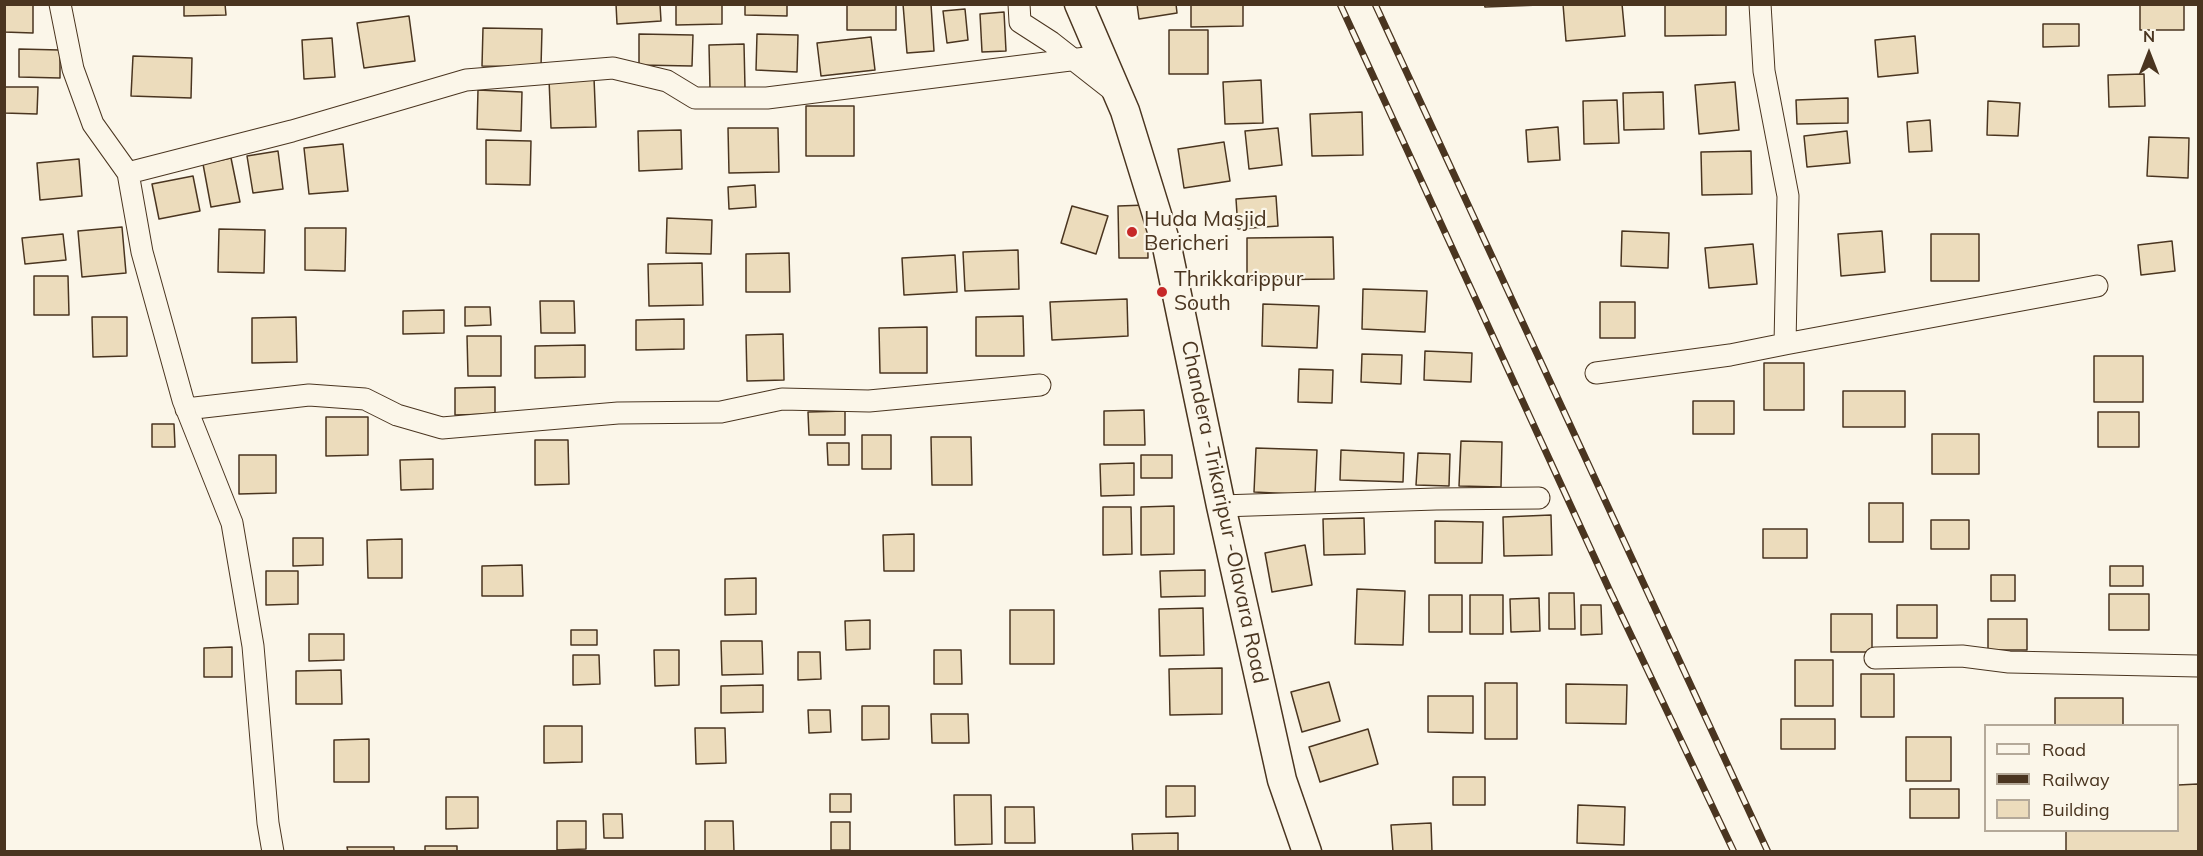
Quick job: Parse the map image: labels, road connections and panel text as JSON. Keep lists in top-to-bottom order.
{
  "streets": {
    "main road": ["Chandera -Trikaripur -Olavara Road"]
  },
  "places": ["Huda Masjid Bericheri", "Thrikkarippur South"],
  "legend": ["Road", "Railway", "Building"],
  "north": "top"
}
